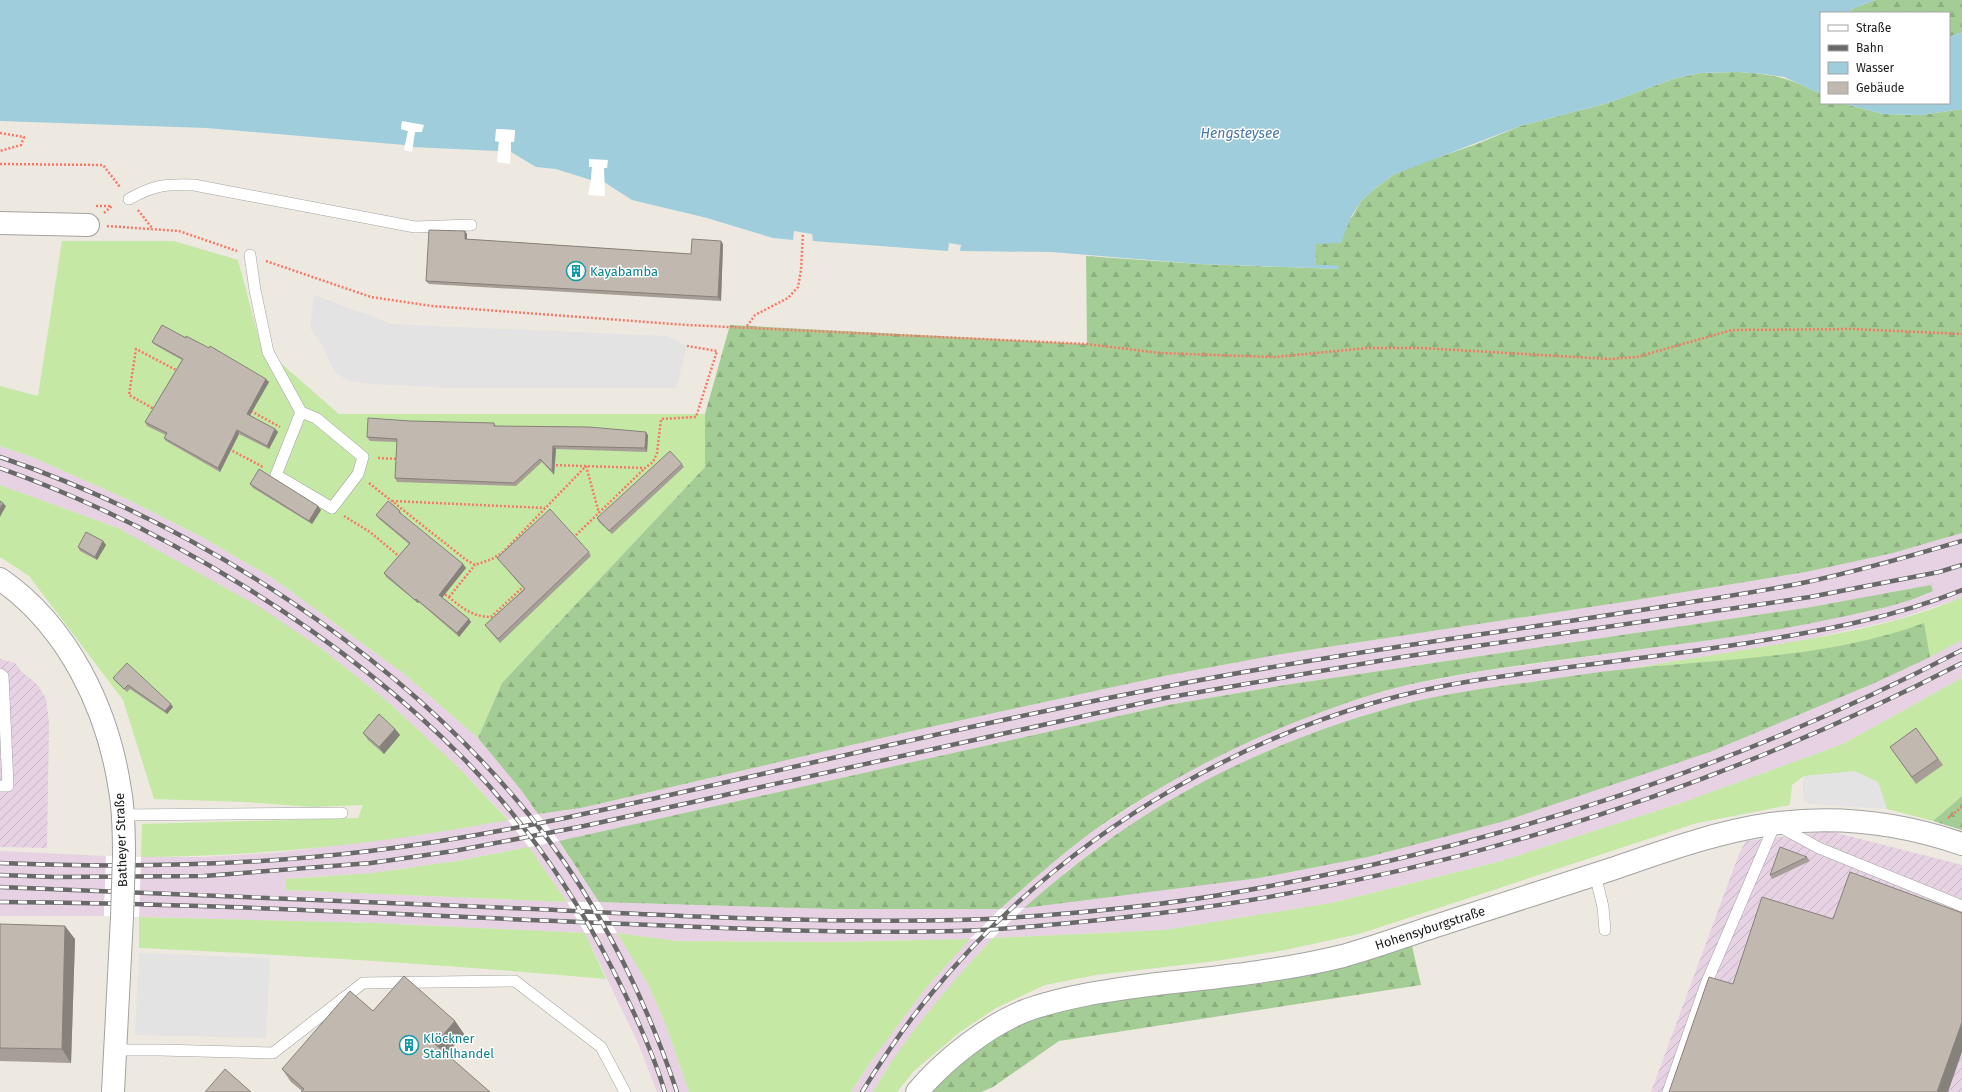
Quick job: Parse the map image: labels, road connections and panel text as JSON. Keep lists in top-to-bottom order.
{
  "streets": {
    "street": ["Batheyer Straße", "Hohensyburgstraße"]
  },
  "water": ["Hengsteysee"],
  "places": {
    "building": ["Kayabamba", "Klöckner Stahlhandel"]
  },
  "legend": [
    "Straße",
    "Bahn",
    "Wasser",
    "Gebäude"
  ]
}
